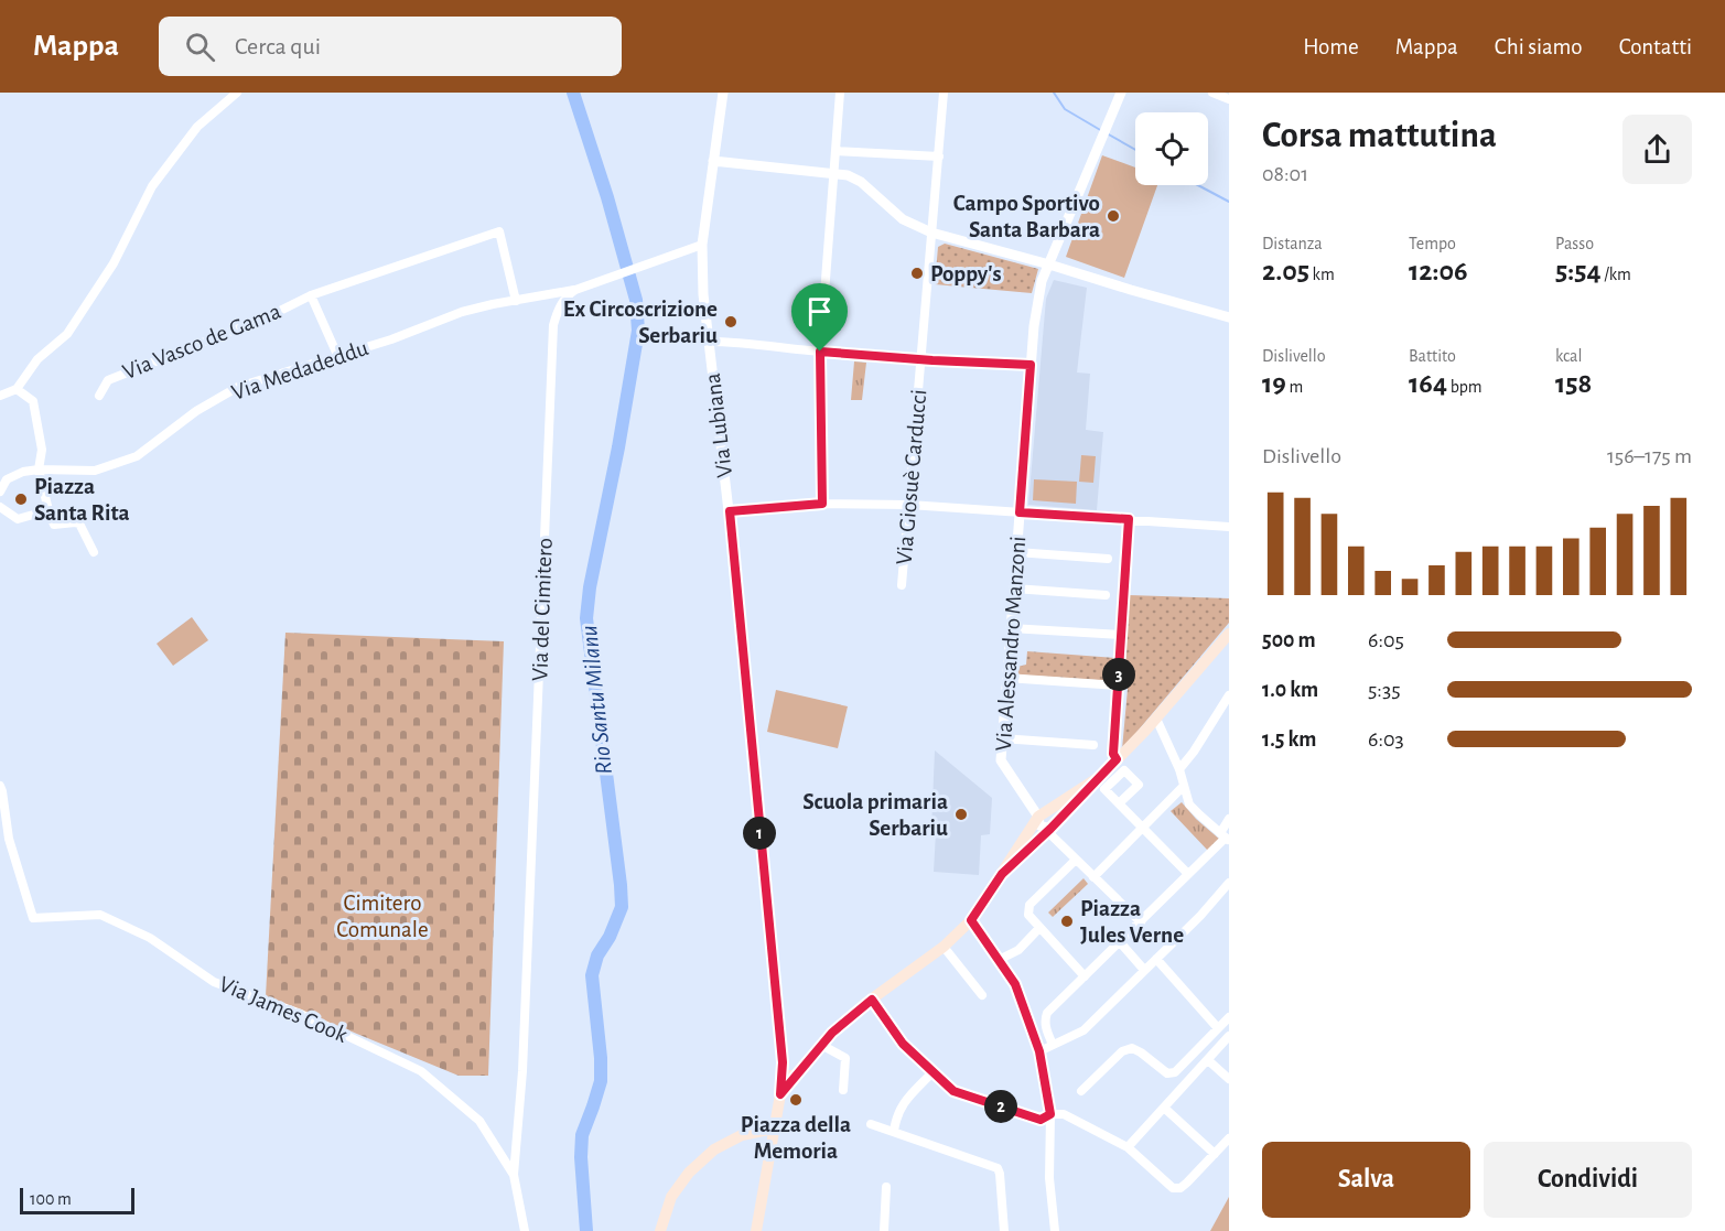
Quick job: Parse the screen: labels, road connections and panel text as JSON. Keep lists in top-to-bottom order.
{
  "streets": {
    "main road": ["Via Lubiana"],
    "street": [
      "Via Vasco de Gama",
      "Via Medadeddu",
      "Via Giosuè Carducci",
      "Via del Cimitero",
      "Via Alessandro Manzoni",
      "Via James Cook"
    ]
  },
  "crossings": [
    ["Via Vasco de Gama", "Via Medadeddu"],
    ["Via Medadeddu", "Via del Cimitero"],
    ["Via del Cimitero", "Via James Cook"]
  ],
  "water": ["Rio Santu Milanu"],
  "parks": ["Cimitero Comunale"],
  "places": [
    "Campo Sportivo Santa Barbara",
    "Poppy's",
    "Ex Circoscrizione Serbariu",
    "Piazza Santa Rita",
    "Scuola primaria Serbariu",
    "Piazza Jules Verne",
    "Piazza della Memoria"
  ],
  "scale_bar": "100 m",
  "page": {
    "header": "Mappa",
    "search": "Cerca qui",
    "nav": [
      "Home",
      "Mappa",
      "Chi siamo",
      "Contatti"
    ],
    "heading": ["Corsa mattutina", "08:01"],
    "stats": [
      ["Distanza", "2.05 km"],
      ["Tempo", "12:06"],
      ["Passo", "5:54 /km"],
      ["Dislivello", "19 m"],
      ["Battito", "164 bpm"],
      ["kcal", "158"]
    ],
    "chart": ["Dislivello", "156–175 m"],
    "list": [
      {
        "name": "500 m",
        "note": "6:05"
      },
      {
        "name": "1.0 km",
        "note": "5:35"
      },
      {
        "name": "1.5 km",
        "note": "6:03"
      }
    ],
    "pins": ["3", "1", "2"],
    "buttons": ["Salva", "Condividi"],
    "scale": "100 m"
  }
}
